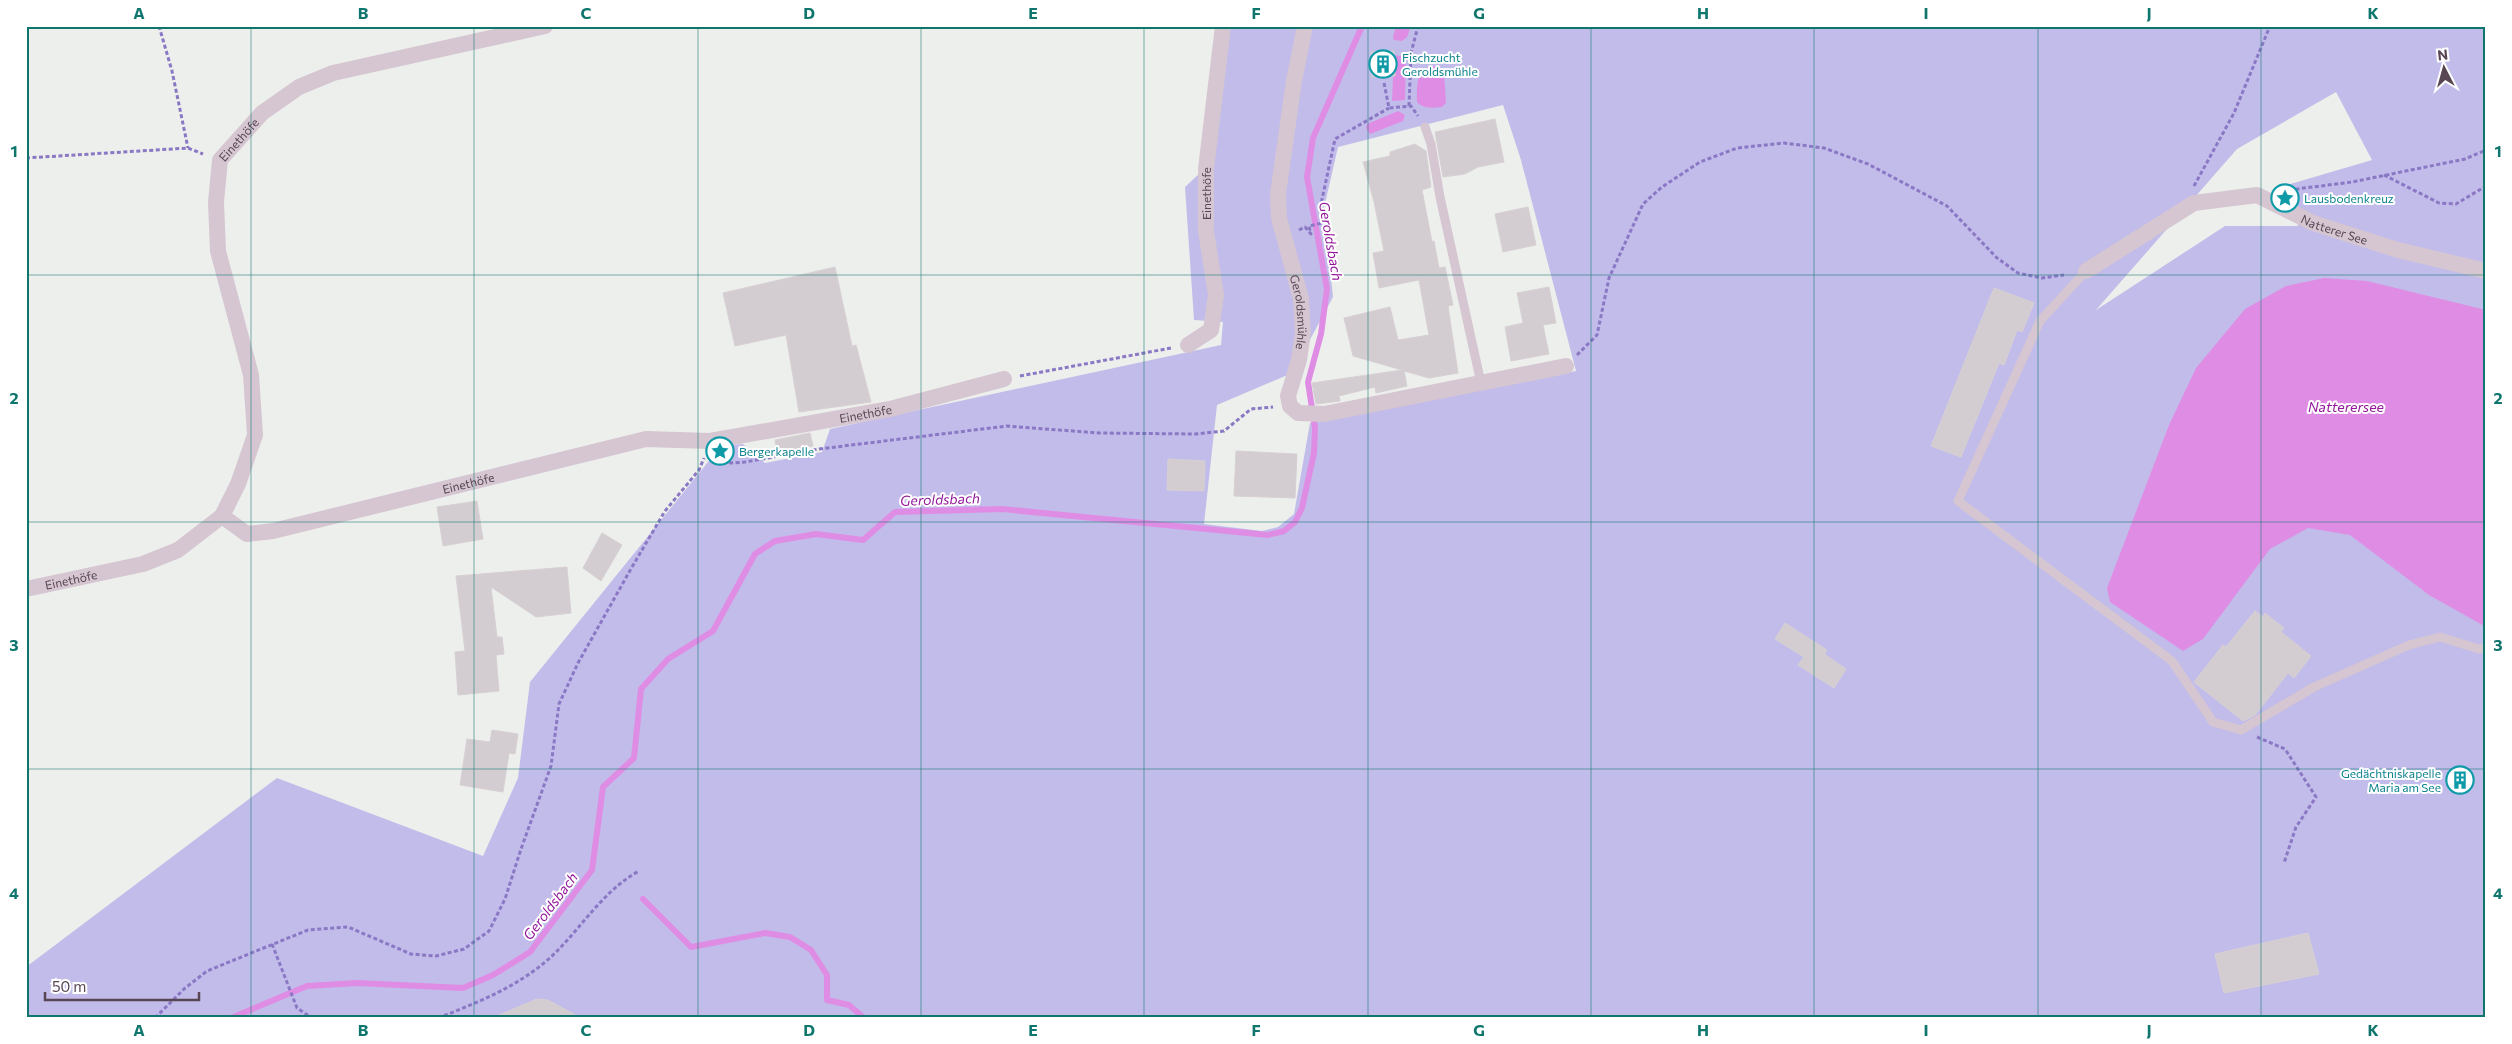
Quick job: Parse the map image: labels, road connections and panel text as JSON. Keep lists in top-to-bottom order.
{
  "streets": {
    "street": ["Einethöfe", "Natterer See", "Geroldsmühle"]
  },
  "water": ["Geroldsbach", "Natterersee"],
  "places": {
    "building": ["Fischzucht Geroldsmühle", "Gedächtniskapelle Maria am See"],
    "place": ["Lausbodenkreuz", "Bergerkapelle"]
  },
  "scale_bar": "50 m",
  "north": "top",
  "grid": {
    "columns": [
      "A",
      "B",
      "C",
      "D",
      "E",
      "F",
      "G",
      "H",
      "I",
      "J",
      "K"
    ],
    "rows": [
      "1",
      "2",
      "3",
      "4"
    ]
  }
}
